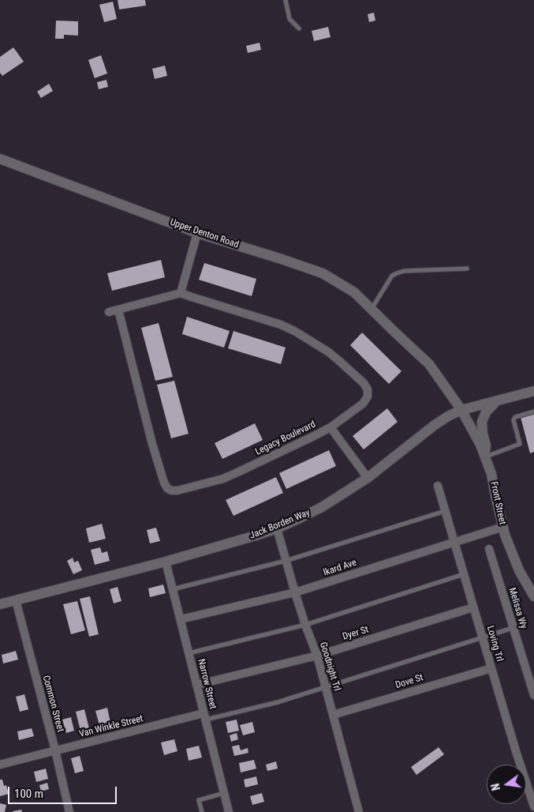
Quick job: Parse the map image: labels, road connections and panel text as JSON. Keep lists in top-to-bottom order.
{
  "streets": {
    "street": [
      "Upper Denton Road",
      "Legacy Boulevard",
      "Front Street",
      "Jack Borden Way",
      "Ikard Ave",
      "Melissa Wy",
      "Dyer St",
      "Loving Trl",
      "Goodnight Trl",
      "Dove St",
      "Narrow Street",
      "Common Street",
      "Van Winkle Street"
    ]
  },
  "crossings": [
    ["Upper Denton Road", "Front Street"],
    ["Upper Denton Road", "Jack Borden Way"],
    ["Front Street", "Jack Borden Way"],
    ["Front Street", "Ikard Ave"],
    ["Jack Borden Way", "Goodnight Trl"],
    ["Jack Borden Way", "Narrow Street"],
    ["Jack Borden Way", "Common Street"],
    ["Ikard Ave", "Loving Trl"],
    ["Ikard Ave", "Goodnight Trl"],
    ["Ikard Ave", "Narrow Street"],
    ["Dyer St", "Loving Trl"],
    ["Dyer St", "Goodnight Trl"],
    ["Dyer St", "Narrow Street"],
    ["Loving Trl", "Dove St"],
    ["Goodnight Trl", "Dove St"],
    ["Narrow Street", "Van Winkle Street"],
    ["Common Street", "Van Winkle Street"]
  ],
  "scale_bar": "100 m",
  "north": "left"
}
